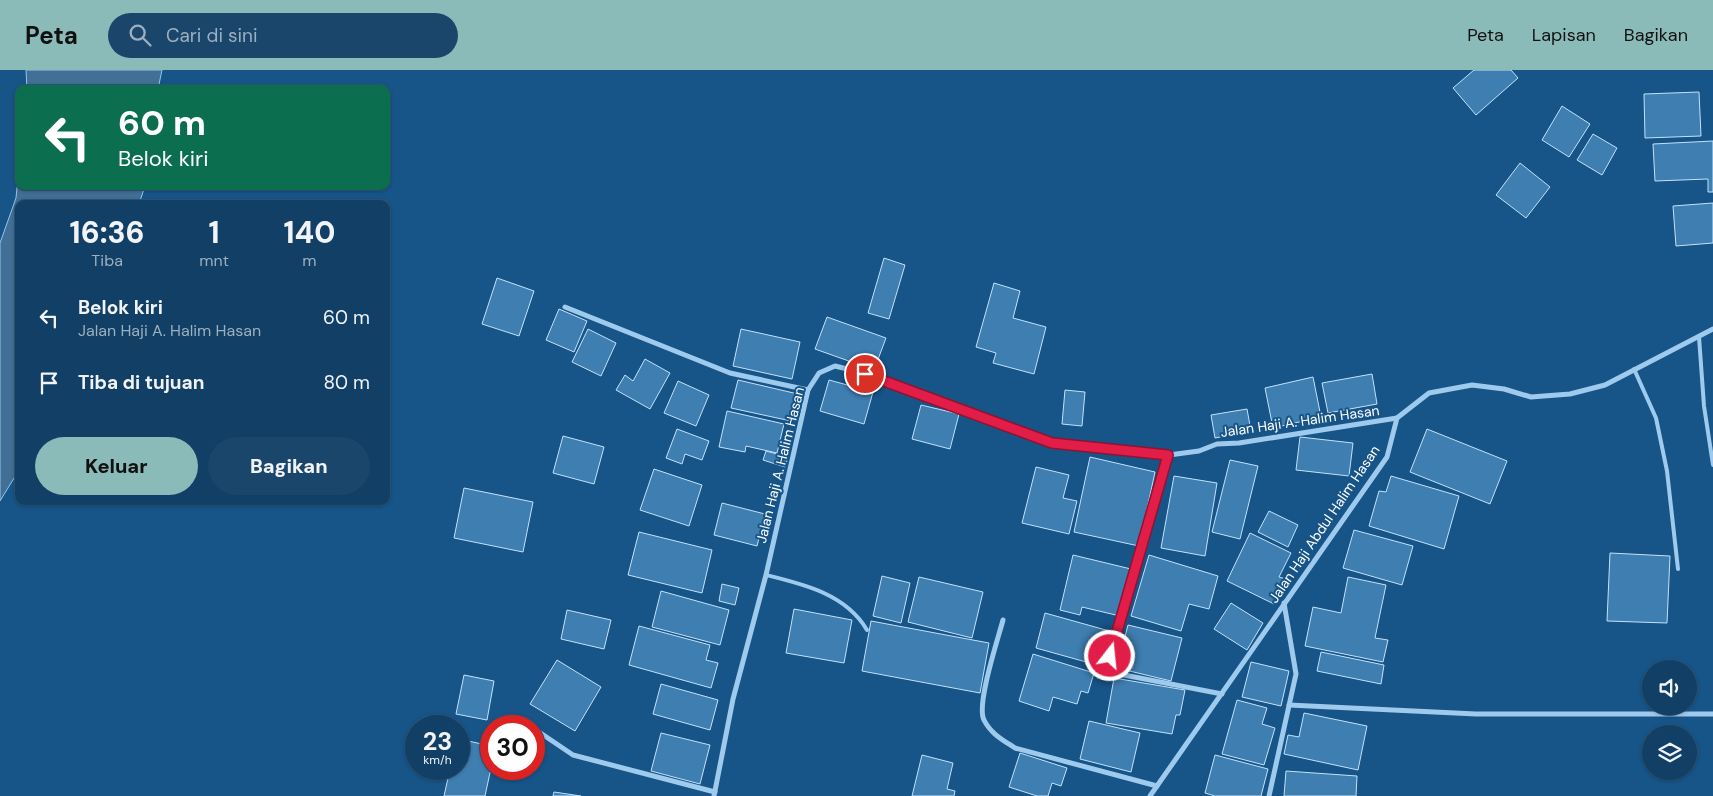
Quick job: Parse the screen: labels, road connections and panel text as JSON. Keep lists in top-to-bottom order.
{
  "streets": {
    "street": ["Jalan Haji A. Halim Hasan", "Jalan Haji Abdul Halim Hasan"]
  },
  "crossings": [
    ["Jalan Haji A. Halim Hasan", "Jalan Haji Abdul Halim Hasan"]
  ],
  "page": {
    "header": "Peta",
    "search": "Cari di sini",
    "nav": ["Peta", "Lapisan", "Bagikan"],
    "turn": ["60 m", "Belok kiri"],
    "eta": [
      "16:36",
      "Tiba",
      "1",
      "mnt",
      "140",
      "m"
    ],
    "list": [
      {
        "name": "Belok kiri",
        "note": "Jalan Haji A. Halim Hasan",
        "value": "60 m"
      },
      {
        "name": "Tiba di tujuan",
        "value": "80 m"
      }
    ],
    "buttons": ["Keluar", "Bagikan"],
    "speed": "23 km/h",
    "limit": "30"
  }
}
